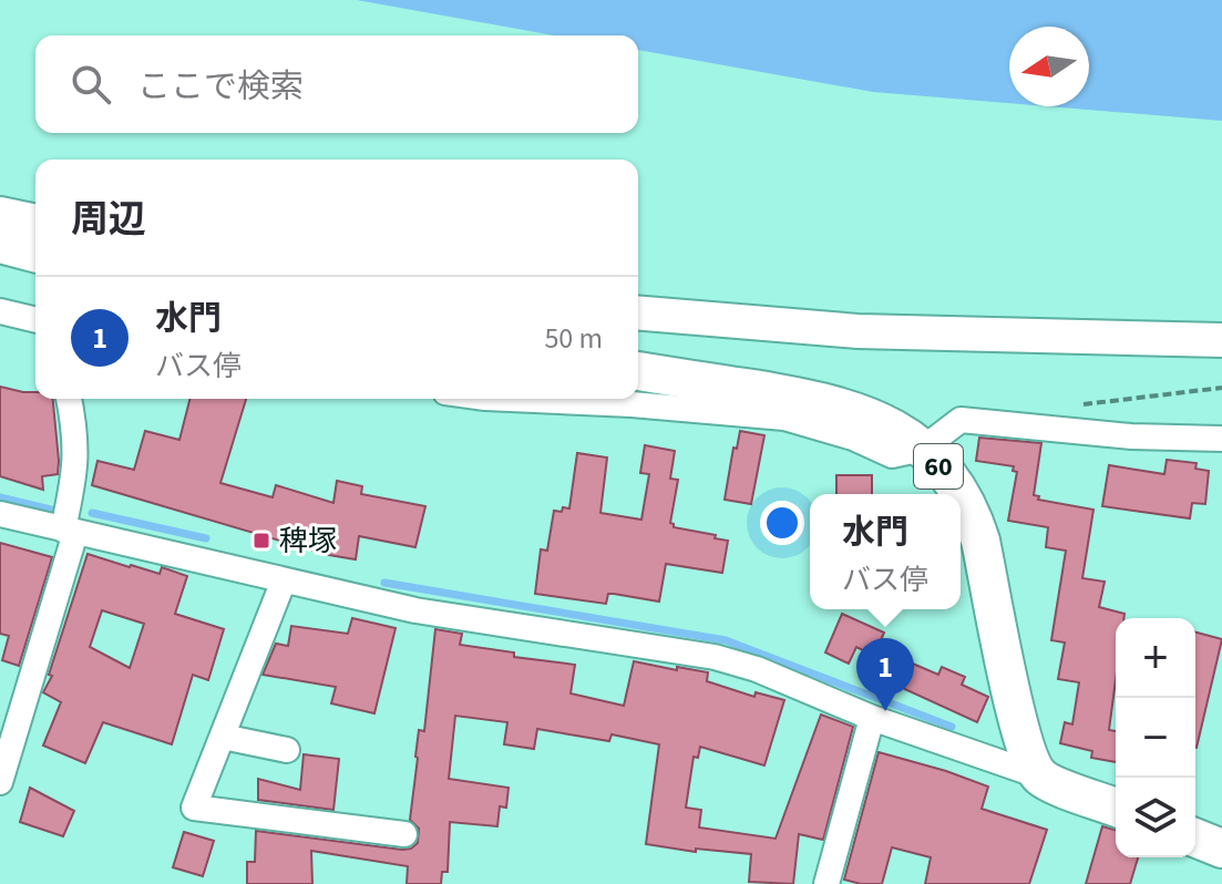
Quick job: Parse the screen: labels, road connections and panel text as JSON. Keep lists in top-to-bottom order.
{
  "streets": {
    "main road": ["60"]
  },
  "places": {
    "transit": ["稗塚"]
  },
  "north": "left",
  "page": {
    "search": "ここで検索",
    "heading": "周辺",
    "list": [
      {
        "mark": "1",
        "name": "水門",
        "note": "バス停",
        "value": "50 m"
      }
    ],
    "popup": ["水門", "バス停"],
    "map_buttons": ["+", "−"],
    "pins": "1"
  }
}
